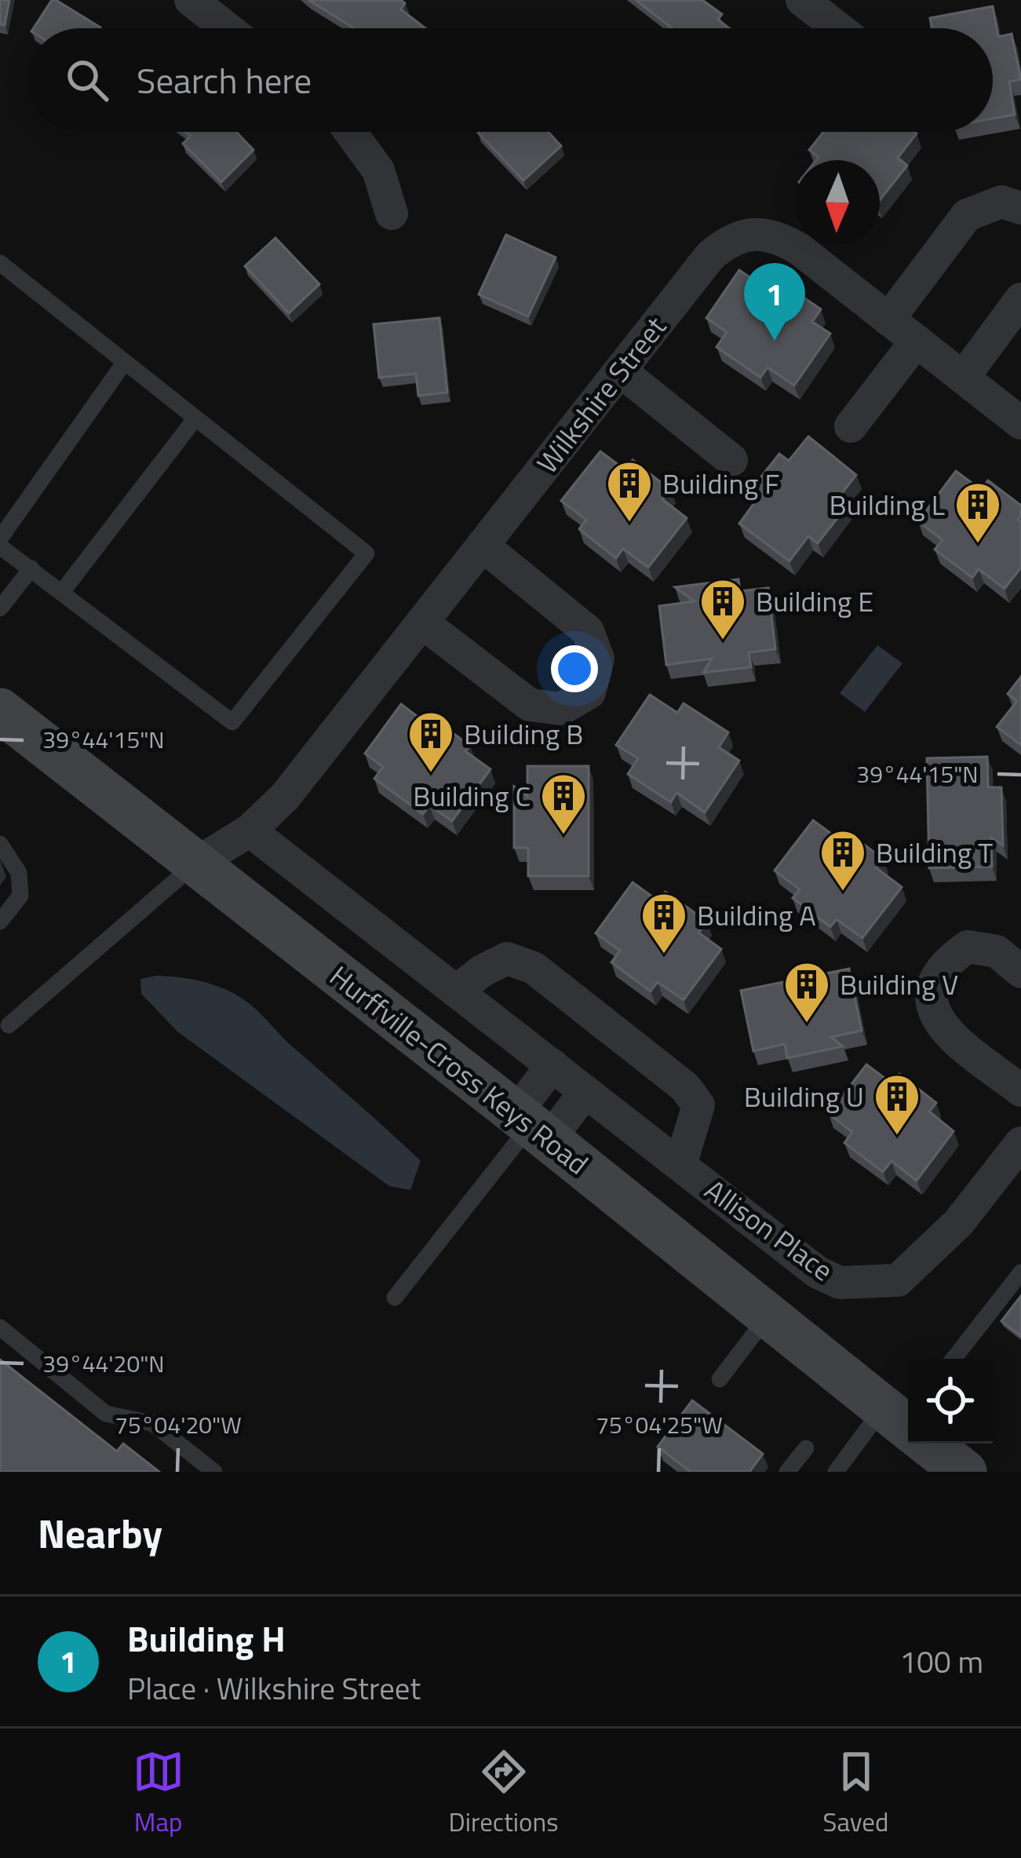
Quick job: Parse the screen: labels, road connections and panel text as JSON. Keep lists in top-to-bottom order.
{
  "streets": {
    "main road": ["Hurffville-Cross Keys Road"],
    "street": ["Wilkshire Street", "Allison Place"]
  },
  "crossings": [
    ["Wilkshire Street", "Hurffville-Cross Keys Road"],
    ["Wilkshire Street", "Allison Place"]
  ],
  "places": {
    "building": [
      "Building F",
      "Building L",
      "Building E",
      "Building B",
      "Building C",
      "Building T",
      "Building A",
      "Building V",
      "Building U"
    ]
  },
  "north": "bottom",
  "page": {
    "search": "Search here",
    "pins": "1",
    "heading": "Nearby",
    "list": [
      {
        "mark": "1",
        "name": "Building H",
        "note": "Place · Wilkshire Street",
        "value": "100 m"
      }
    ],
    "nav": ["Map", "Directions", "Saved"]
  },
  "coordinates": [
    "39°44'15\"N",
    "39°44'20\"N",
    "75°04'20\"W",
    "75°04'25\"W"
  ]
}
